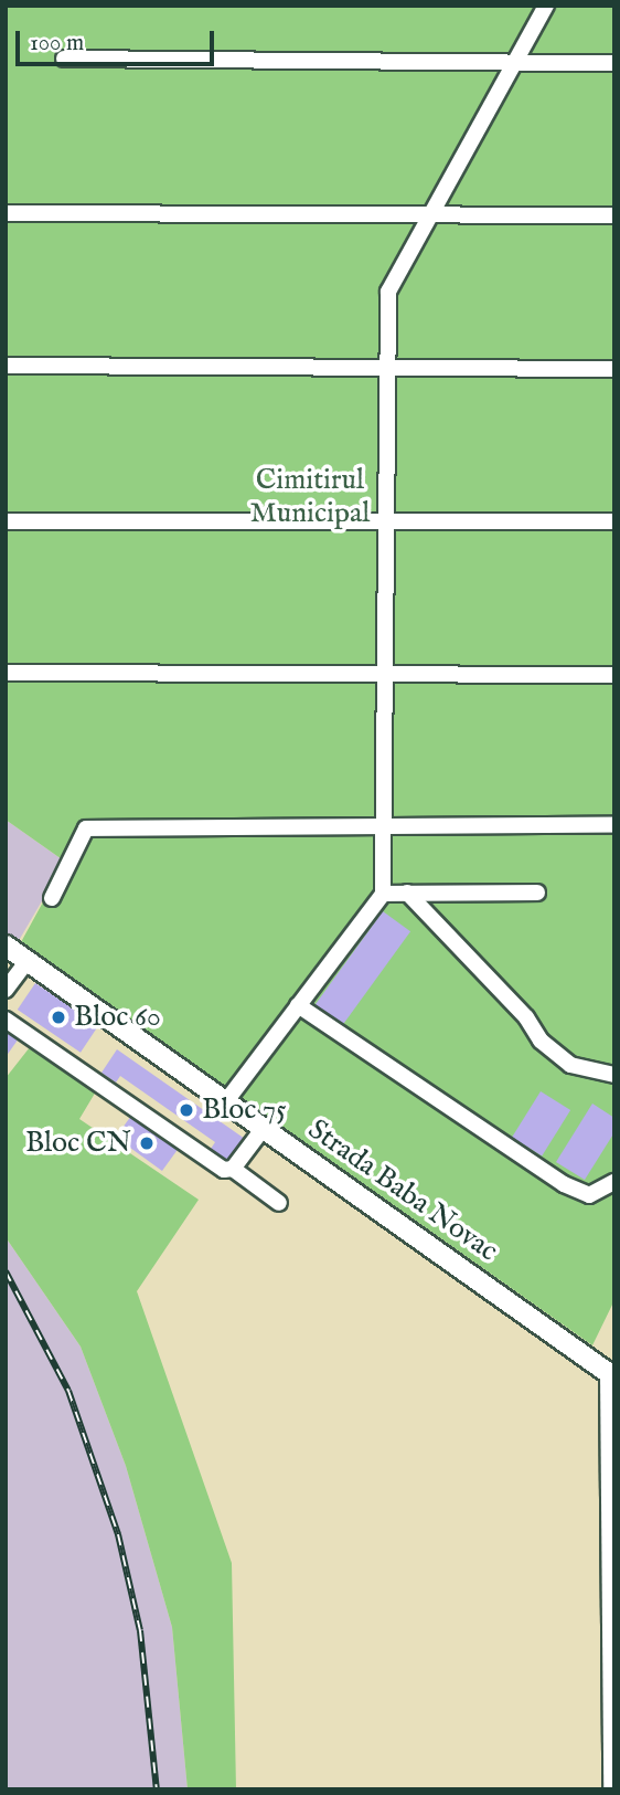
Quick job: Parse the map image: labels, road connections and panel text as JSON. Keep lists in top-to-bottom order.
{
  "streets": {
    "main road": ["Strada Baba Novac"]
  },
  "parks": ["Cimitirul Municipal"],
  "places": ["Bloc 60", "Bloc 75", "Bloc CN"],
  "scale_bar": "100 m"
}
